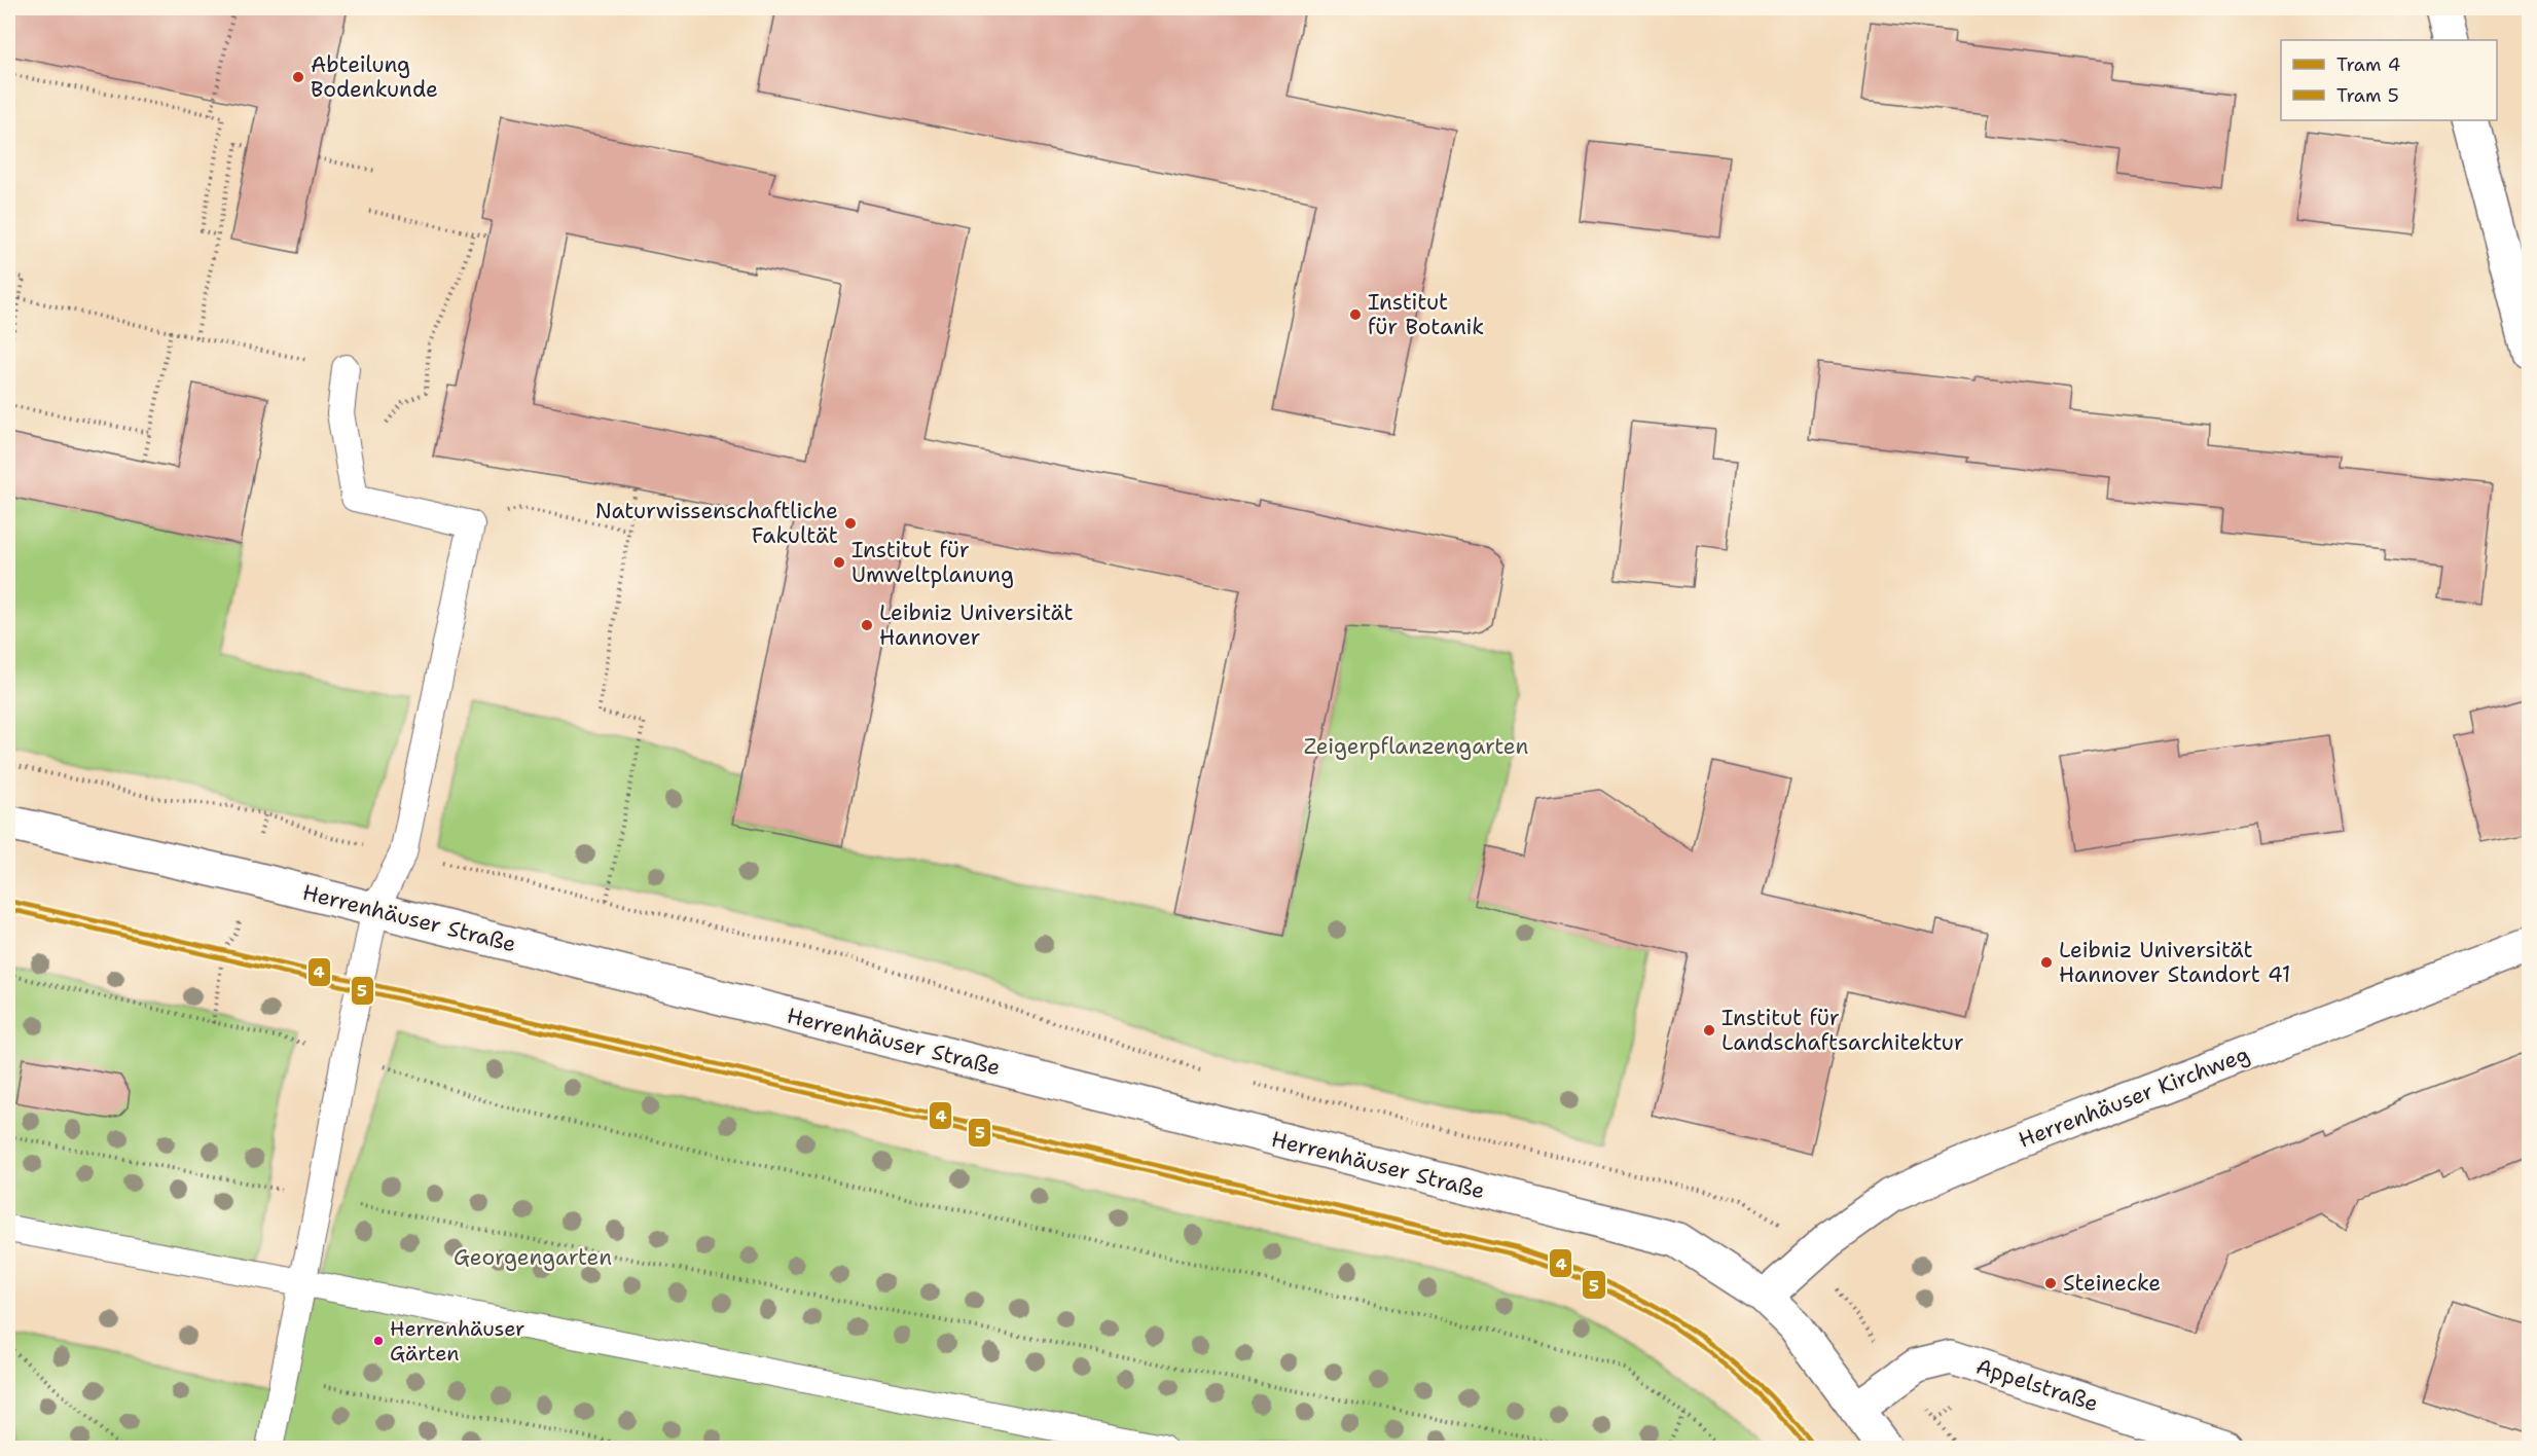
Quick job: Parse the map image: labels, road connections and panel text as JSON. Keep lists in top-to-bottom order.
{
  "streets": {
    "street": ["Herrenhäuser Straße", "Herrenhäuser Kirchweg", "Appelstraße"]
  },
  "crossings": [
    ["Herrenhäuser Straße", "Herrenhäuser Kirchweg"],
    ["Herrenhäuser Straße", "Appelstraße"]
  ],
  "parks": ["Zeigerpflanzengarten", "Georgengarten"],
  "places": [
    "Abteilung Bodenkunde",
    "Institut für Botanik",
    "Naturwissenschaftliche Fakultät",
    "Institut für Umweltplanung",
    "Leibniz Universität Hannover",
    "Leibniz Universität Hannover Standort 41",
    "Institut für Landschaftsarchitektur",
    "Steinecke",
    "Herrenhäuser Gärten"
  ],
  "lines": ["tram line 4", "tram line 5"],
  "legend": ["Tram 4", "Tram 5"]
}
